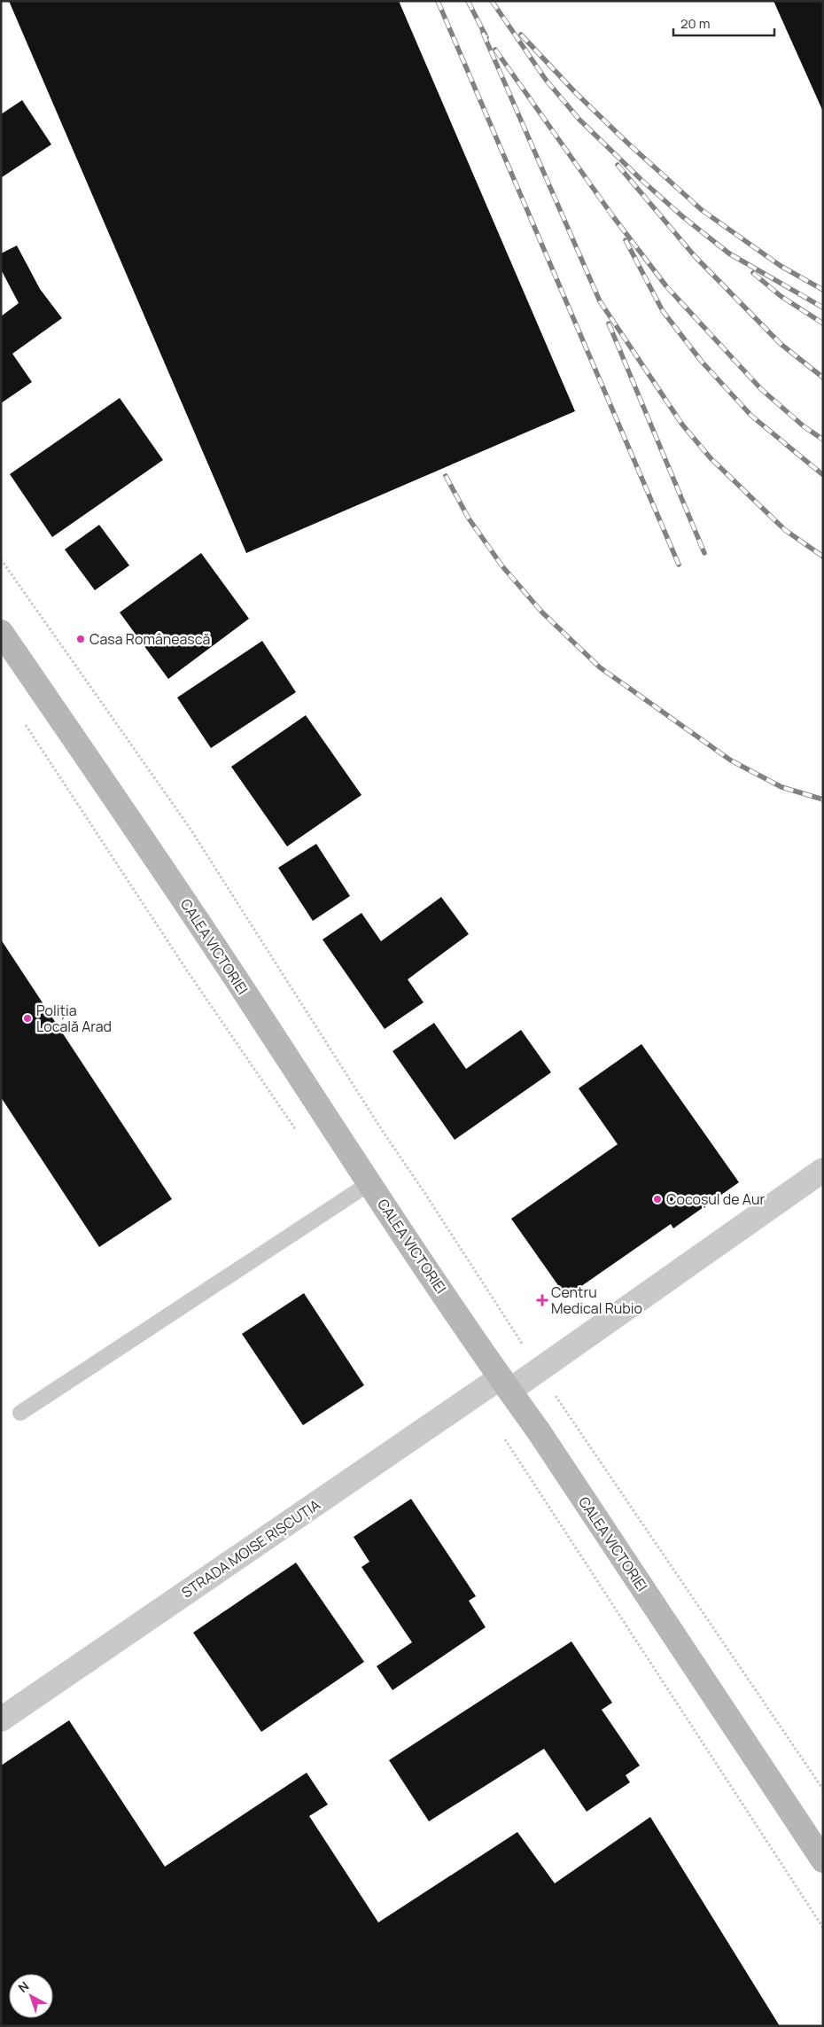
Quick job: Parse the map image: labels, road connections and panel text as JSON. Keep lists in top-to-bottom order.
{
  "streets": {
    "main road": ["CALEA VICTORIEI"],
    "street": ["STRADA MOISE RIȘCUȚIA"]
  },
  "crossings": [
    ["CALEA VICTORIEI", "STRADA MOISE RIȘCUȚIA"]
  ],
  "places": {
    "other": ["Casa Românească", "Poliția Locală Arad", "Cocoșul de Aur"],
    "health": ["Centru Medical Rubio"]
  },
  "scale_bar": "20 m",
  "north": "top left"
}
